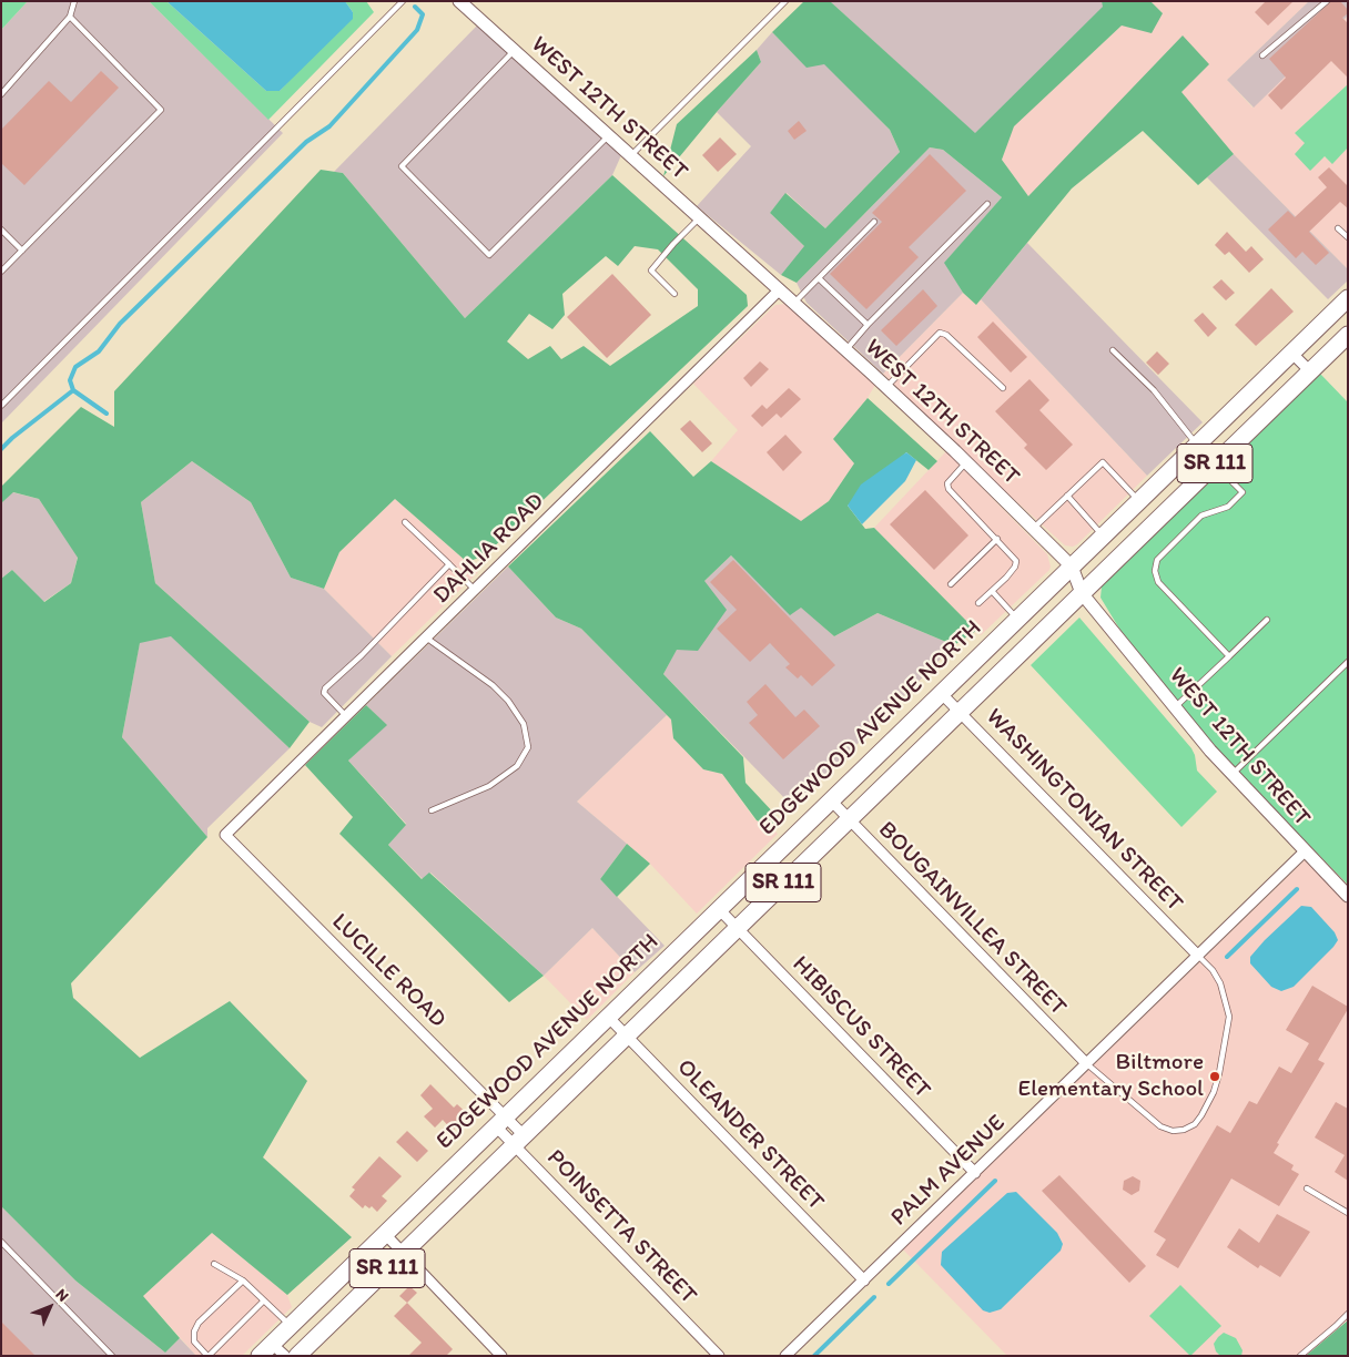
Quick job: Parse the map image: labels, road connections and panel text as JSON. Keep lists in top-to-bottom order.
{
  "streets": {
    "main road": ["SR 111", "EDGEWOOD AVENUE NORTH"],
    "street": [
      "WEST 12TH STREET",
      "DAHLIA ROAD",
      "WASHINGTONIAN STREET",
      "BOUGAINVILLEA STREET",
      "LUCILLE ROAD",
      "HIBISCUS STREET",
      "OLEANDER STREET",
      "PALM AVENUE",
      "POINSETTA STREET"
    ]
  },
  "crossings": [
    ["WEST 12TH STREET", "DAHLIA ROAD"],
    ["WEST 12TH STREET", "EDGEWOOD AVENUE NORTH"],
    ["WEST 12TH STREET", "PALM AVENUE"],
    ["DAHLIA ROAD", "LUCILLE ROAD"],
    ["EDGEWOOD AVENUE NORTH", "WASHINGTONIAN STREET"],
    ["EDGEWOOD AVENUE NORTH", "BOUGAINVILLEA STREET"],
    ["EDGEWOOD AVENUE NORTH", "LUCILLE ROAD"],
    ["EDGEWOOD AVENUE NORTH", "HIBISCUS STREET"],
    ["EDGEWOOD AVENUE NORTH", "OLEANDER STREET"],
    ["EDGEWOOD AVENUE NORTH", "POINSETTA STREET"],
    ["WASHINGTONIAN STREET", "PALM AVENUE"],
    ["BOUGAINVILLEA STREET", "PALM AVENUE"],
    ["LUCILLE ROAD", "POINSETTA STREET"],
    ["HIBISCUS STREET", "PALM AVENUE"],
    ["OLEANDER STREET", "PALM AVENUE"]
  ],
  "places": ["Biltmore Elementary School"],
  "north": "top right"
}
